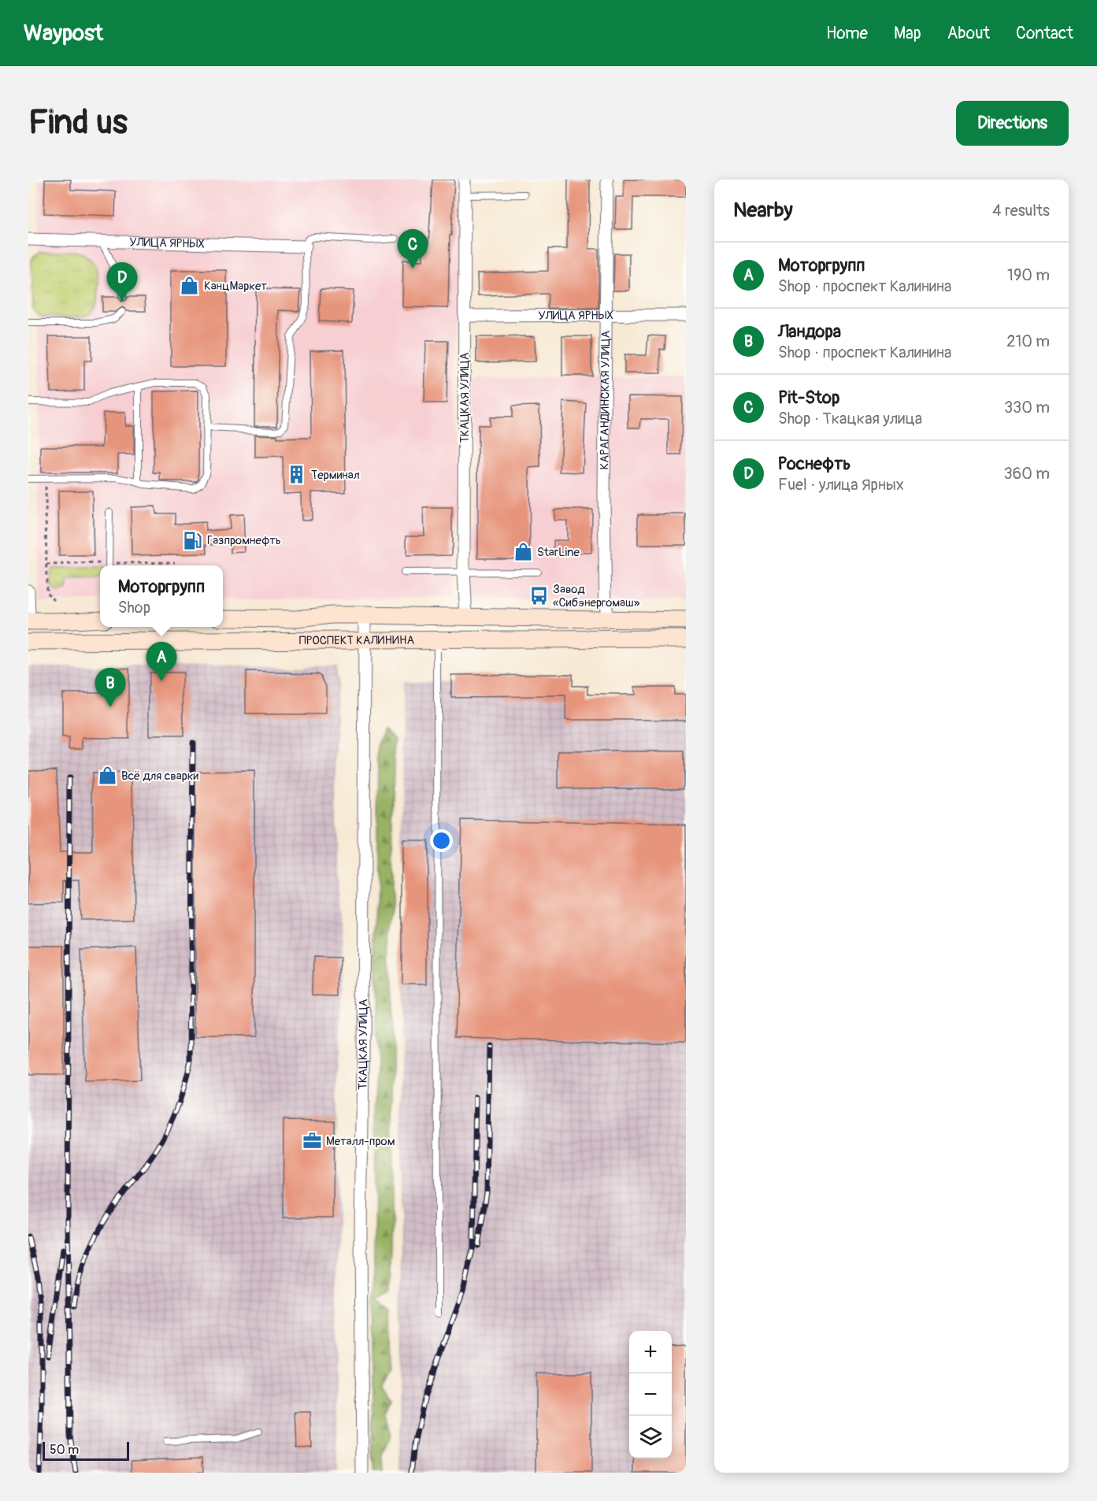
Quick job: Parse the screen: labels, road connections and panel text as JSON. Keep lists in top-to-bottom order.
{
  "streets": {
    "main road": ["ПРОСПЕКТ КАЛИНИНА"],
    "street": ["УЛИЦА ЯРНЫХ", "ТКАЦКАЯ УЛИЦА", "КАРАГАНДИНСКАЯ УЛИЦА"]
  },
  "crossings": [
    ["УЛИЦА ЯРНЫХ", "ТКАЦКАЯ УЛИЦА"],
    ["УЛИЦА ЯРНЫХ", "КАРАГАНДИНСКАЯ УЛИЦА"],
    ["ТКАЦКАЯ УЛИЦА", "ПРОСПЕКТ КАЛИНИНА"],
    ["КАРАГАНДИНСКАЯ УЛИЦА", "ПРОСПЕКТ КАЛИНИНА"]
  ],
  "places": {
    "shop": ["КанцМаркет", "StarLine", "Всё для сварки"],
    "building": ["Терминал"],
    "fuel station": ["Газпромнефть"],
    "bus stop": ["Завод «Сибэнергомаш»"],
    "office": ["Металл-пром"]
  },
  "scale_bar": "50 m",
  "page": {
    "header": "Waypost",
    "nav": [
      "Home",
      "Map",
      "About",
      "Contact"
    ],
    "buttons": "Directions",
    "title": "Find us",
    "heading": ["Nearby", "4 results"],
    "pins": [
      "C",
      "D",
      "A",
      "B"
    ],
    "list": [
      {
        "mark": "A",
        "name": "Моторгрупп",
        "note": "Shop · проспект Калинина",
        "value": "190 m"
      },
      {
        "mark": "B",
        "name": "Ландора",
        "note": "Shop · проспект Калинина",
        "value": "210 m"
      },
      {
        "mark": "C",
        "name": "Pit-Stop",
        "note": "Shop · Ткацкая улица",
        "value": "330 m"
      },
      {
        "mark": "D",
        "name": "Роснефть",
        "note": "Fuel · улица Ярных",
        "value": "360 m"
      }
    ],
    "popup": ["Моторгрупп", "Shop"],
    "map_buttons": ["+", "−"],
    "scale": "50 m"
  }
}
